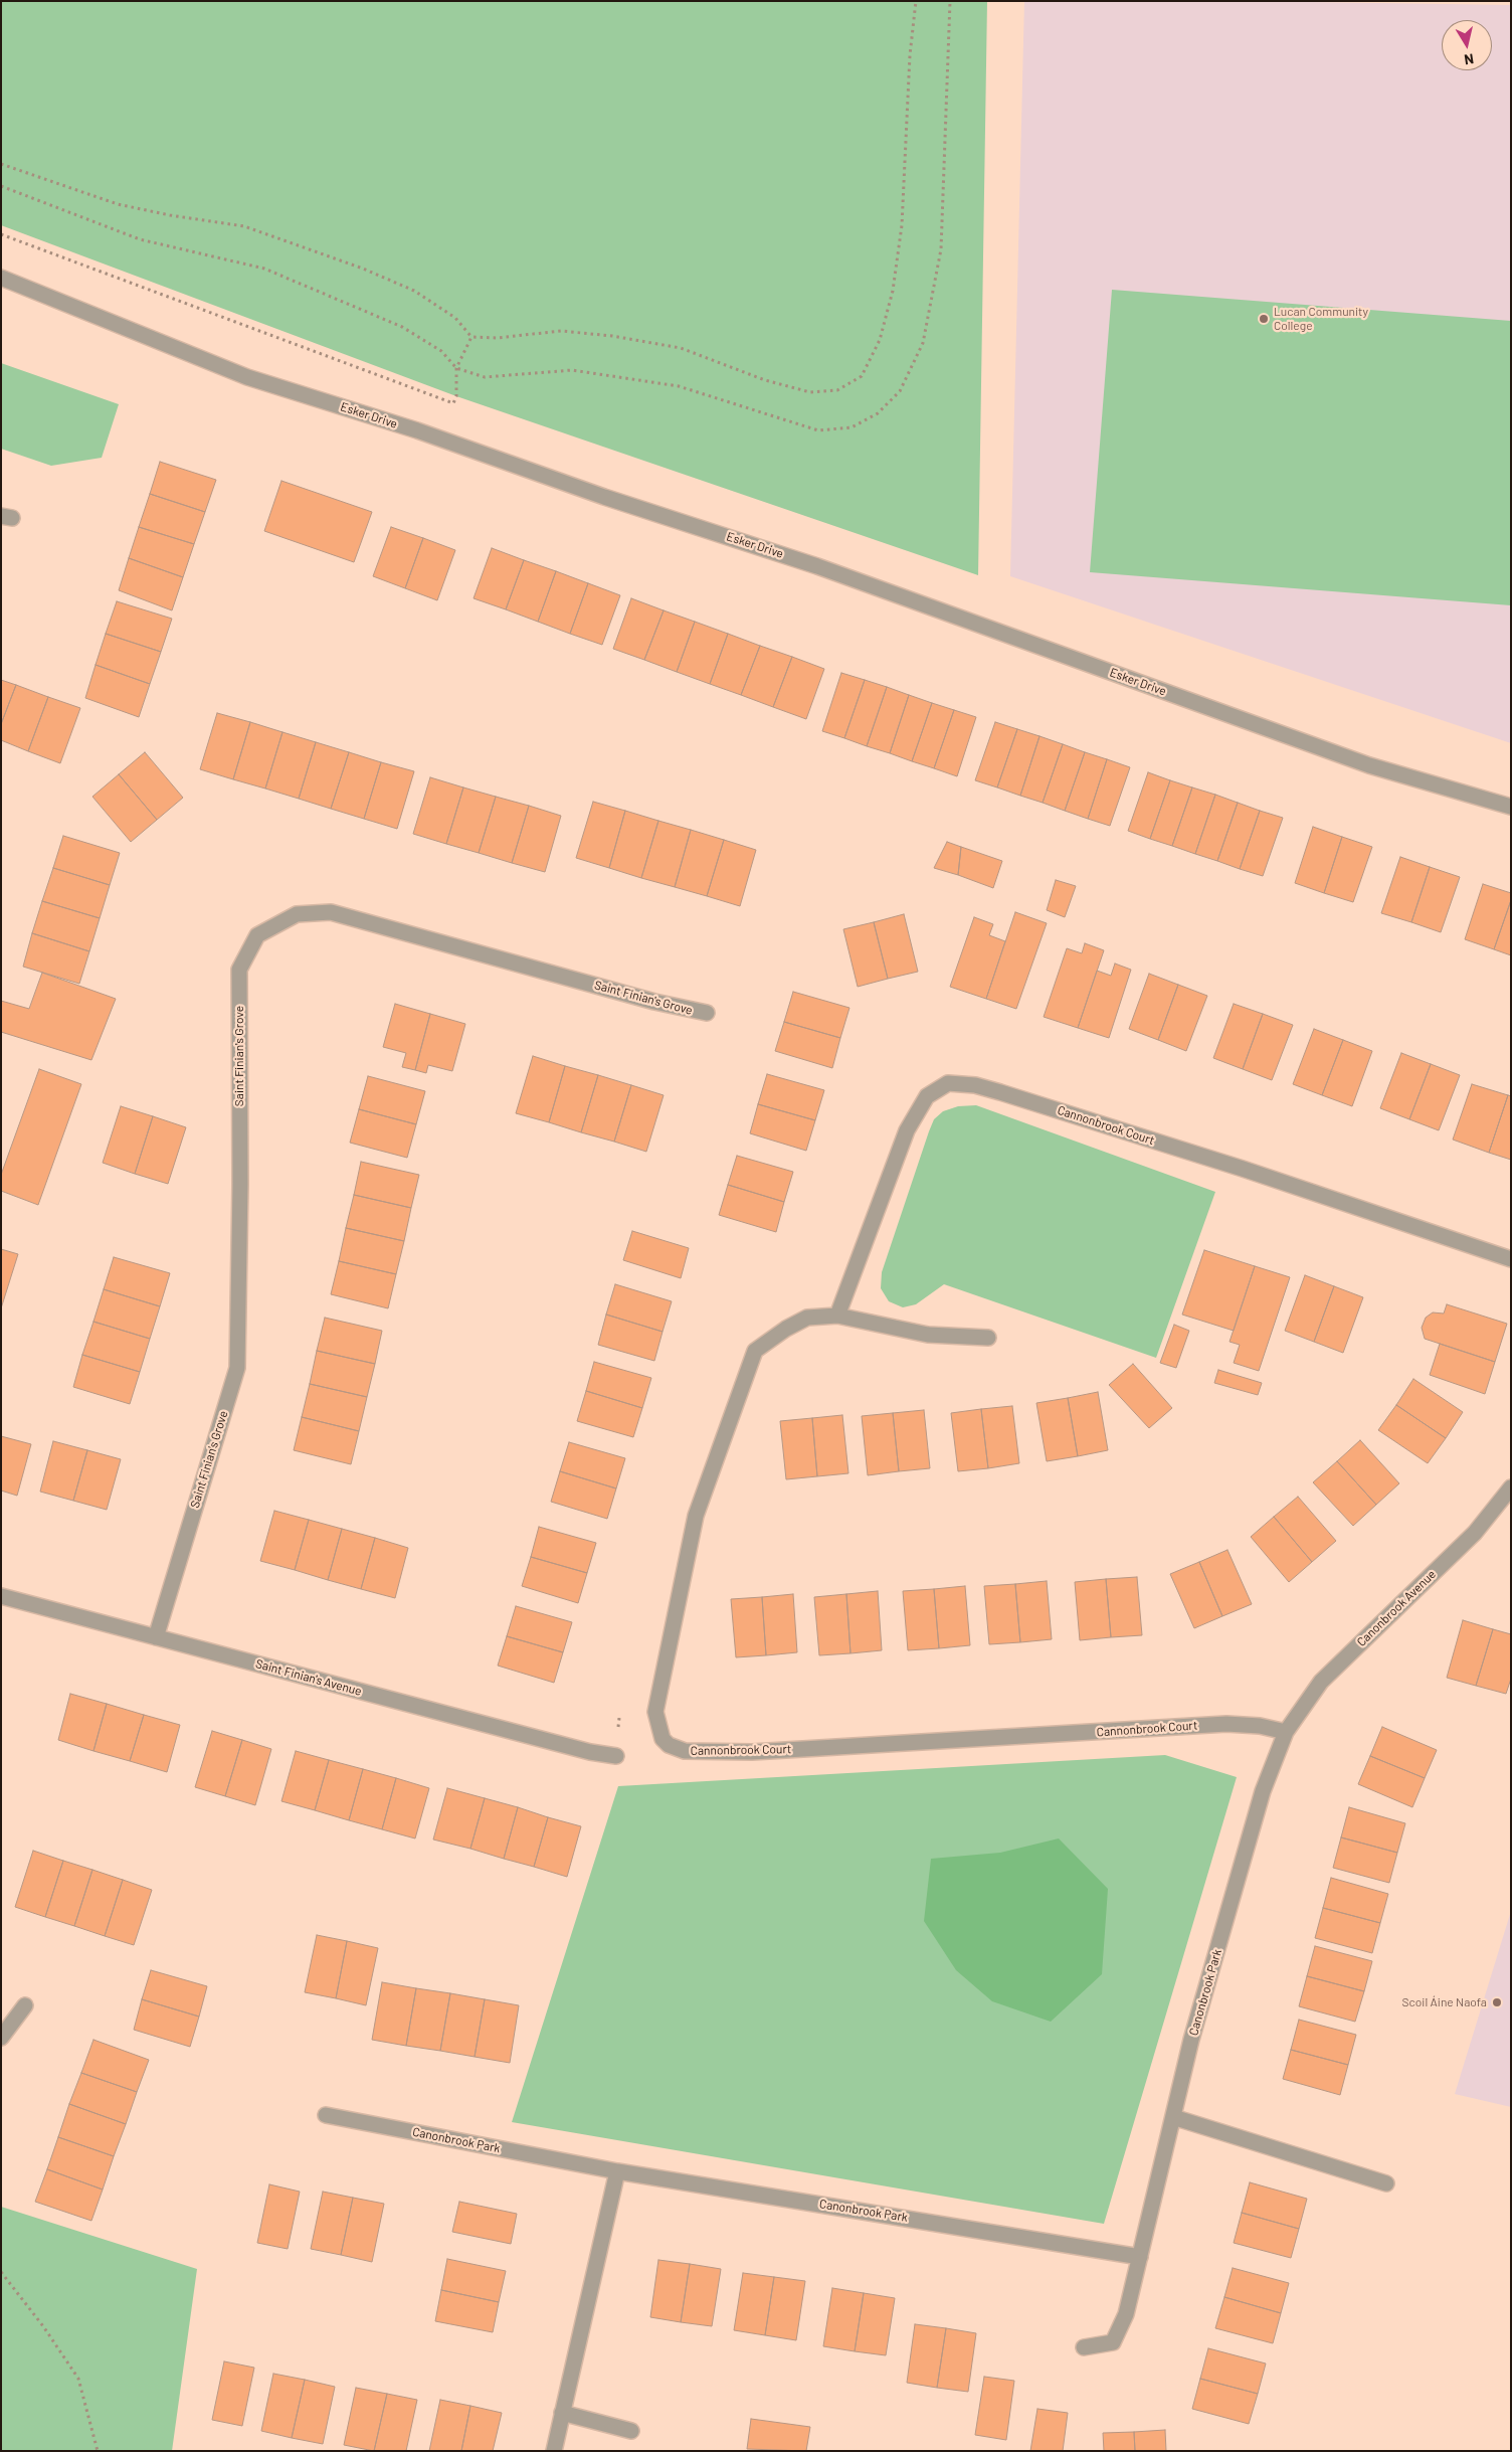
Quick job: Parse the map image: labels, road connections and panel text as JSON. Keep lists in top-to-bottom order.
{
  "streets": {
    "street": [
      "Esker Drive",
      "Saint Finian's Grove",
      "Cannonbrook Court",
      "Canonbrook Avenue",
      "Saint Finian's Avenue",
      "Canonbrook Park"
    ]
  },
  "crossings": [
    ["Saint Finian's Grove", "Saint Finian's Avenue"],
    ["Cannonbrook Court", "Canonbrook Avenue"],
    ["Cannonbrook Court", "Canonbrook Park"],
    ["Canonbrook Avenue", "Canonbrook Park"]
  ],
  "places": ["Lucan Community College", "Scoil Áine Naofa"],
  "north": "bottom"
}
